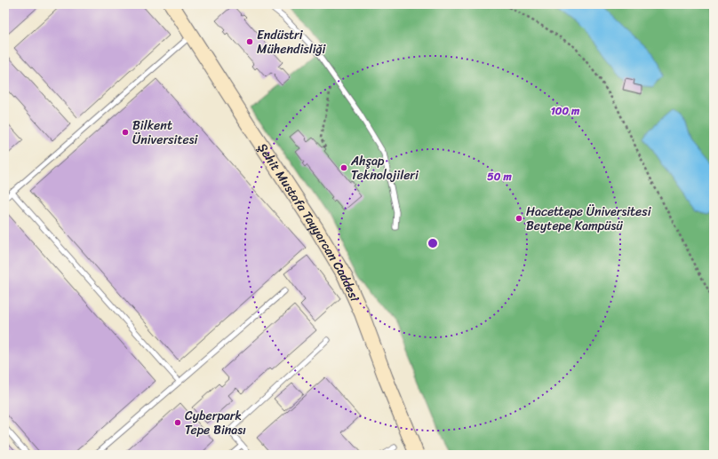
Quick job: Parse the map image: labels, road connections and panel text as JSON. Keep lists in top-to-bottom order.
{
  "streets": {
    "main road": ["Şehit Mustafa Tayyarcan Caddesi"]
  },
  "places": [
    "Endüstri Mühendisliği",
    "Bilkent Üniversitesi",
    "Ahşap Teknolojileri",
    "Hacettepe Üniversitesi Beytepe Kampüsü",
    "Cyberpark Tepe Binası"
  ],
  "rings": ["100 m", "50 m"]
}
